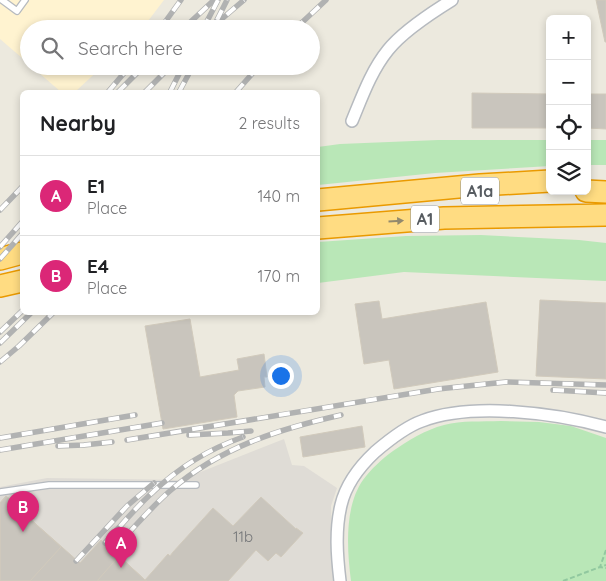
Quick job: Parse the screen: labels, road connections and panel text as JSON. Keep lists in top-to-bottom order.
{
  "streets": {
    "highway": ["A1a", "A1"]
  },
  "crossings": [
    ["A1a", "A1"]
  ],
  "house_numbers": ["11b"],
  "page": {
    "map_buttons": ["+", "−"],
    "search": "Search here",
    "heading": ["Nearby", "2 results"],
    "list": [
      {
        "mark": "A",
        "name": "E1",
        "note": "Place",
        "value": "140 m"
      },
      {
        "mark": "B",
        "name": "E4",
        "note": "Place",
        "value": "170 m"
      }
    ],
    "pins": ["B", "A"]
  }
}
